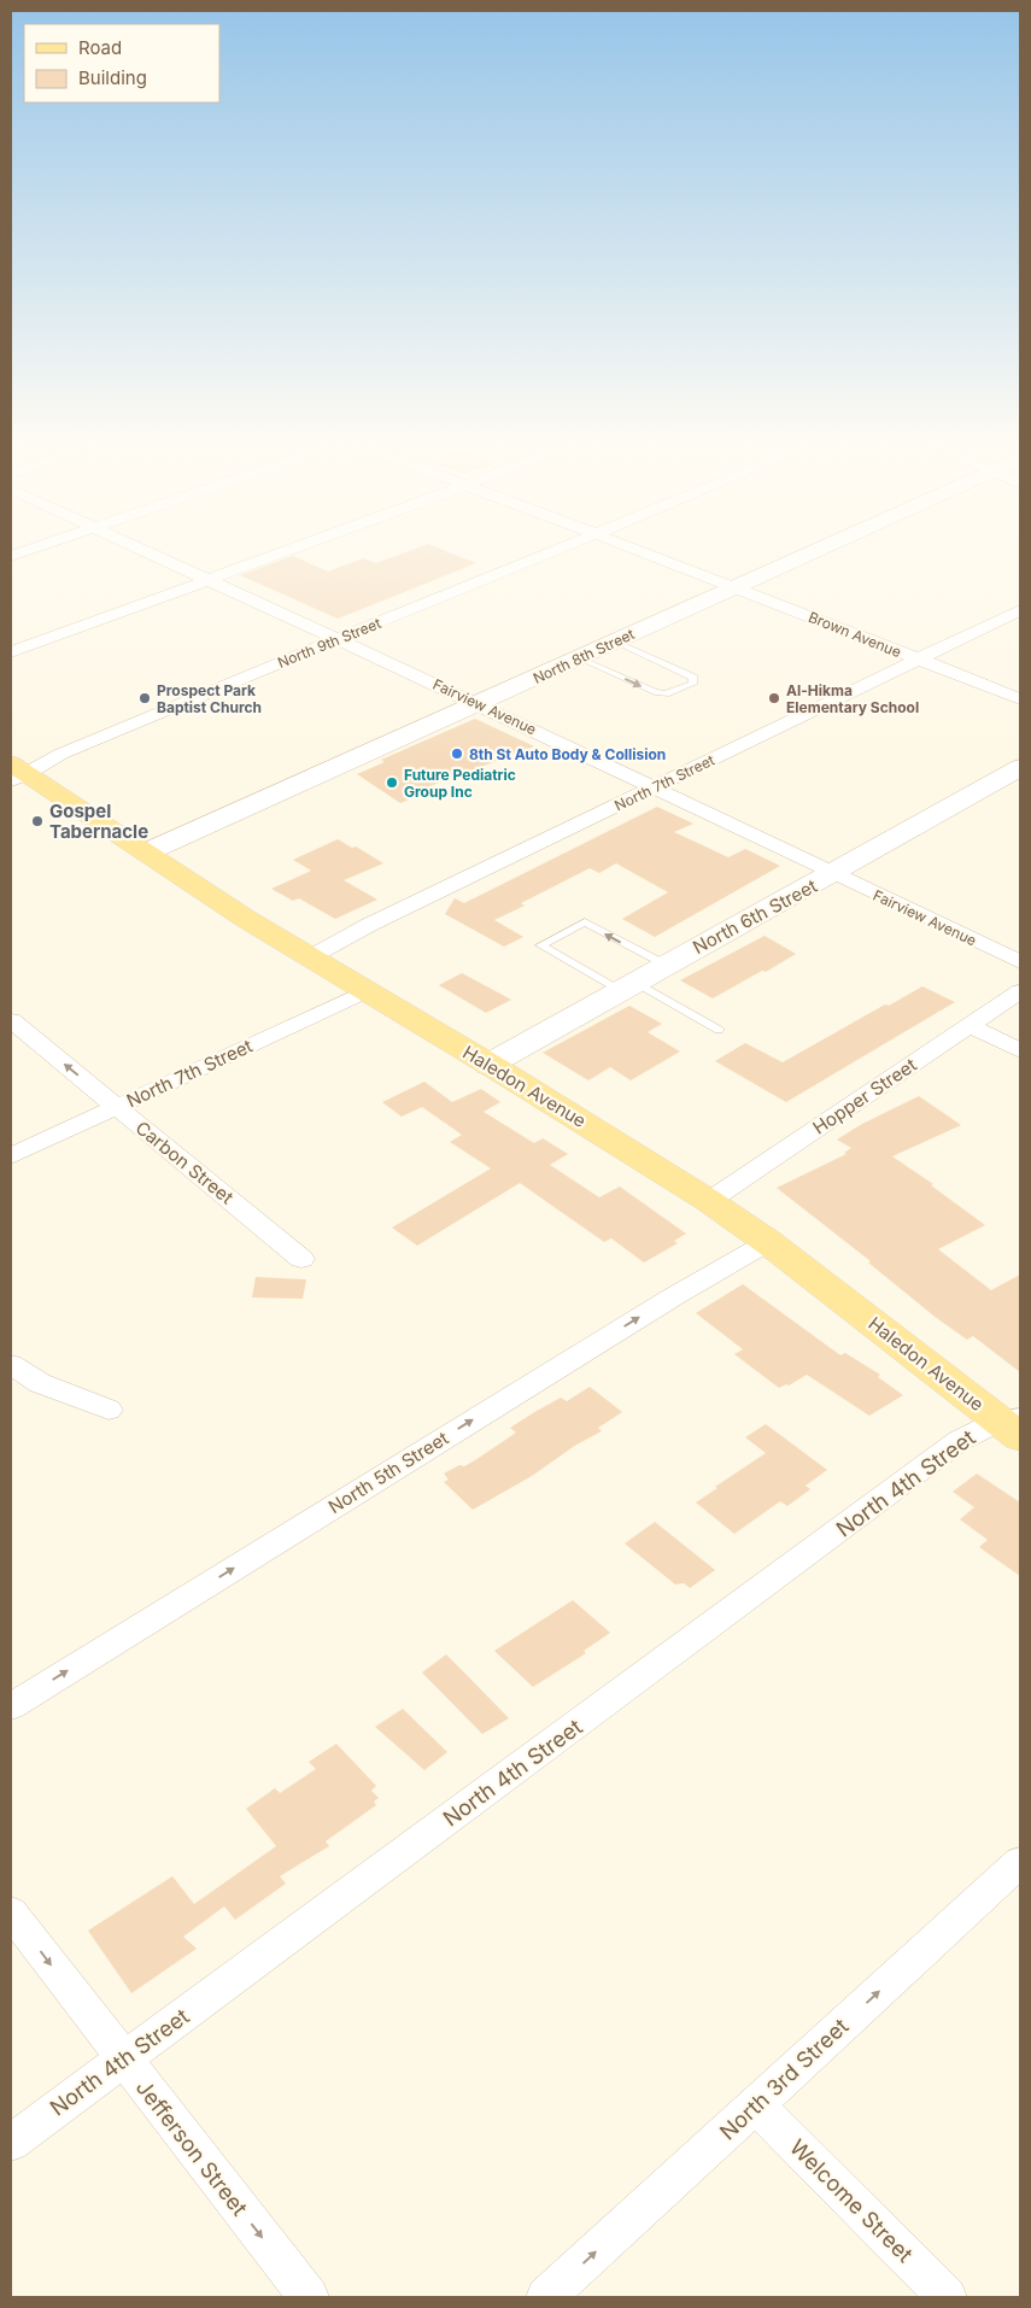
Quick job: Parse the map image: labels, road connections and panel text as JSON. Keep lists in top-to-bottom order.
{
  "streets": {
    "main road": ["Haledon Avenue"],
    "street": [
      "Brown Avenue",
      "North 9th Street",
      "North 8th Street",
      "Fairview Avenue",
      "North 7th Street",
      "North 6th Street",
      "Hopper Street",
      "Carbon Street",
      "North 5th Street",
      "North 4th Street",
      "North 3rd Street",
      "Jefferson Street",
      "Welcome Street"
    ]
  },
  "crossings": [
    ["Brown Avenue", "North 8th Street"],
    ["Brown Avenue", "North 7th Street"],
    ["North 9th Street", "Fairview Avenue"],
    ["North 9th Street", "Haledon Avenue"],
    ["North 8th Street", "Fairview Avenue"],
    ["North 8th Street", "Haledon Avenue"],
    ["Fairview Avenue", "North 7th Street"],
    ["Fairview Avenue", "North 6th Street"],
    ["North 7th Street", "Haledon Avenue"],
    ["North 7th Street", "Carbon Street"],
    ["North 6th Street", "Haledon Avenue"],
    ["Haledon Avenue", "Hopper Street"],
    ["Haledon Avenue", "North 5th Street"],
    ["Haledon Avenue", "North 4th Street"],
    ["North 4th Street", "Jefferson Street"],
    ["North 3rd Street", "Welcome Street"]
  ],
  "one_way": [
    "Carbon Street",
    "North 5th Street",
    "North 3rd Street",
    "Jefferson Street"
  ],
  "places": [
    "Prospect Park Baptist Church",
    "Al-Hikma Elementary School",
    "8th St Auto Body & Collision",
    "Future Pediatric Group Inc",
    "Gospel Tabernacle"
  ],
  "legend": ["Road", "Building"]
}
